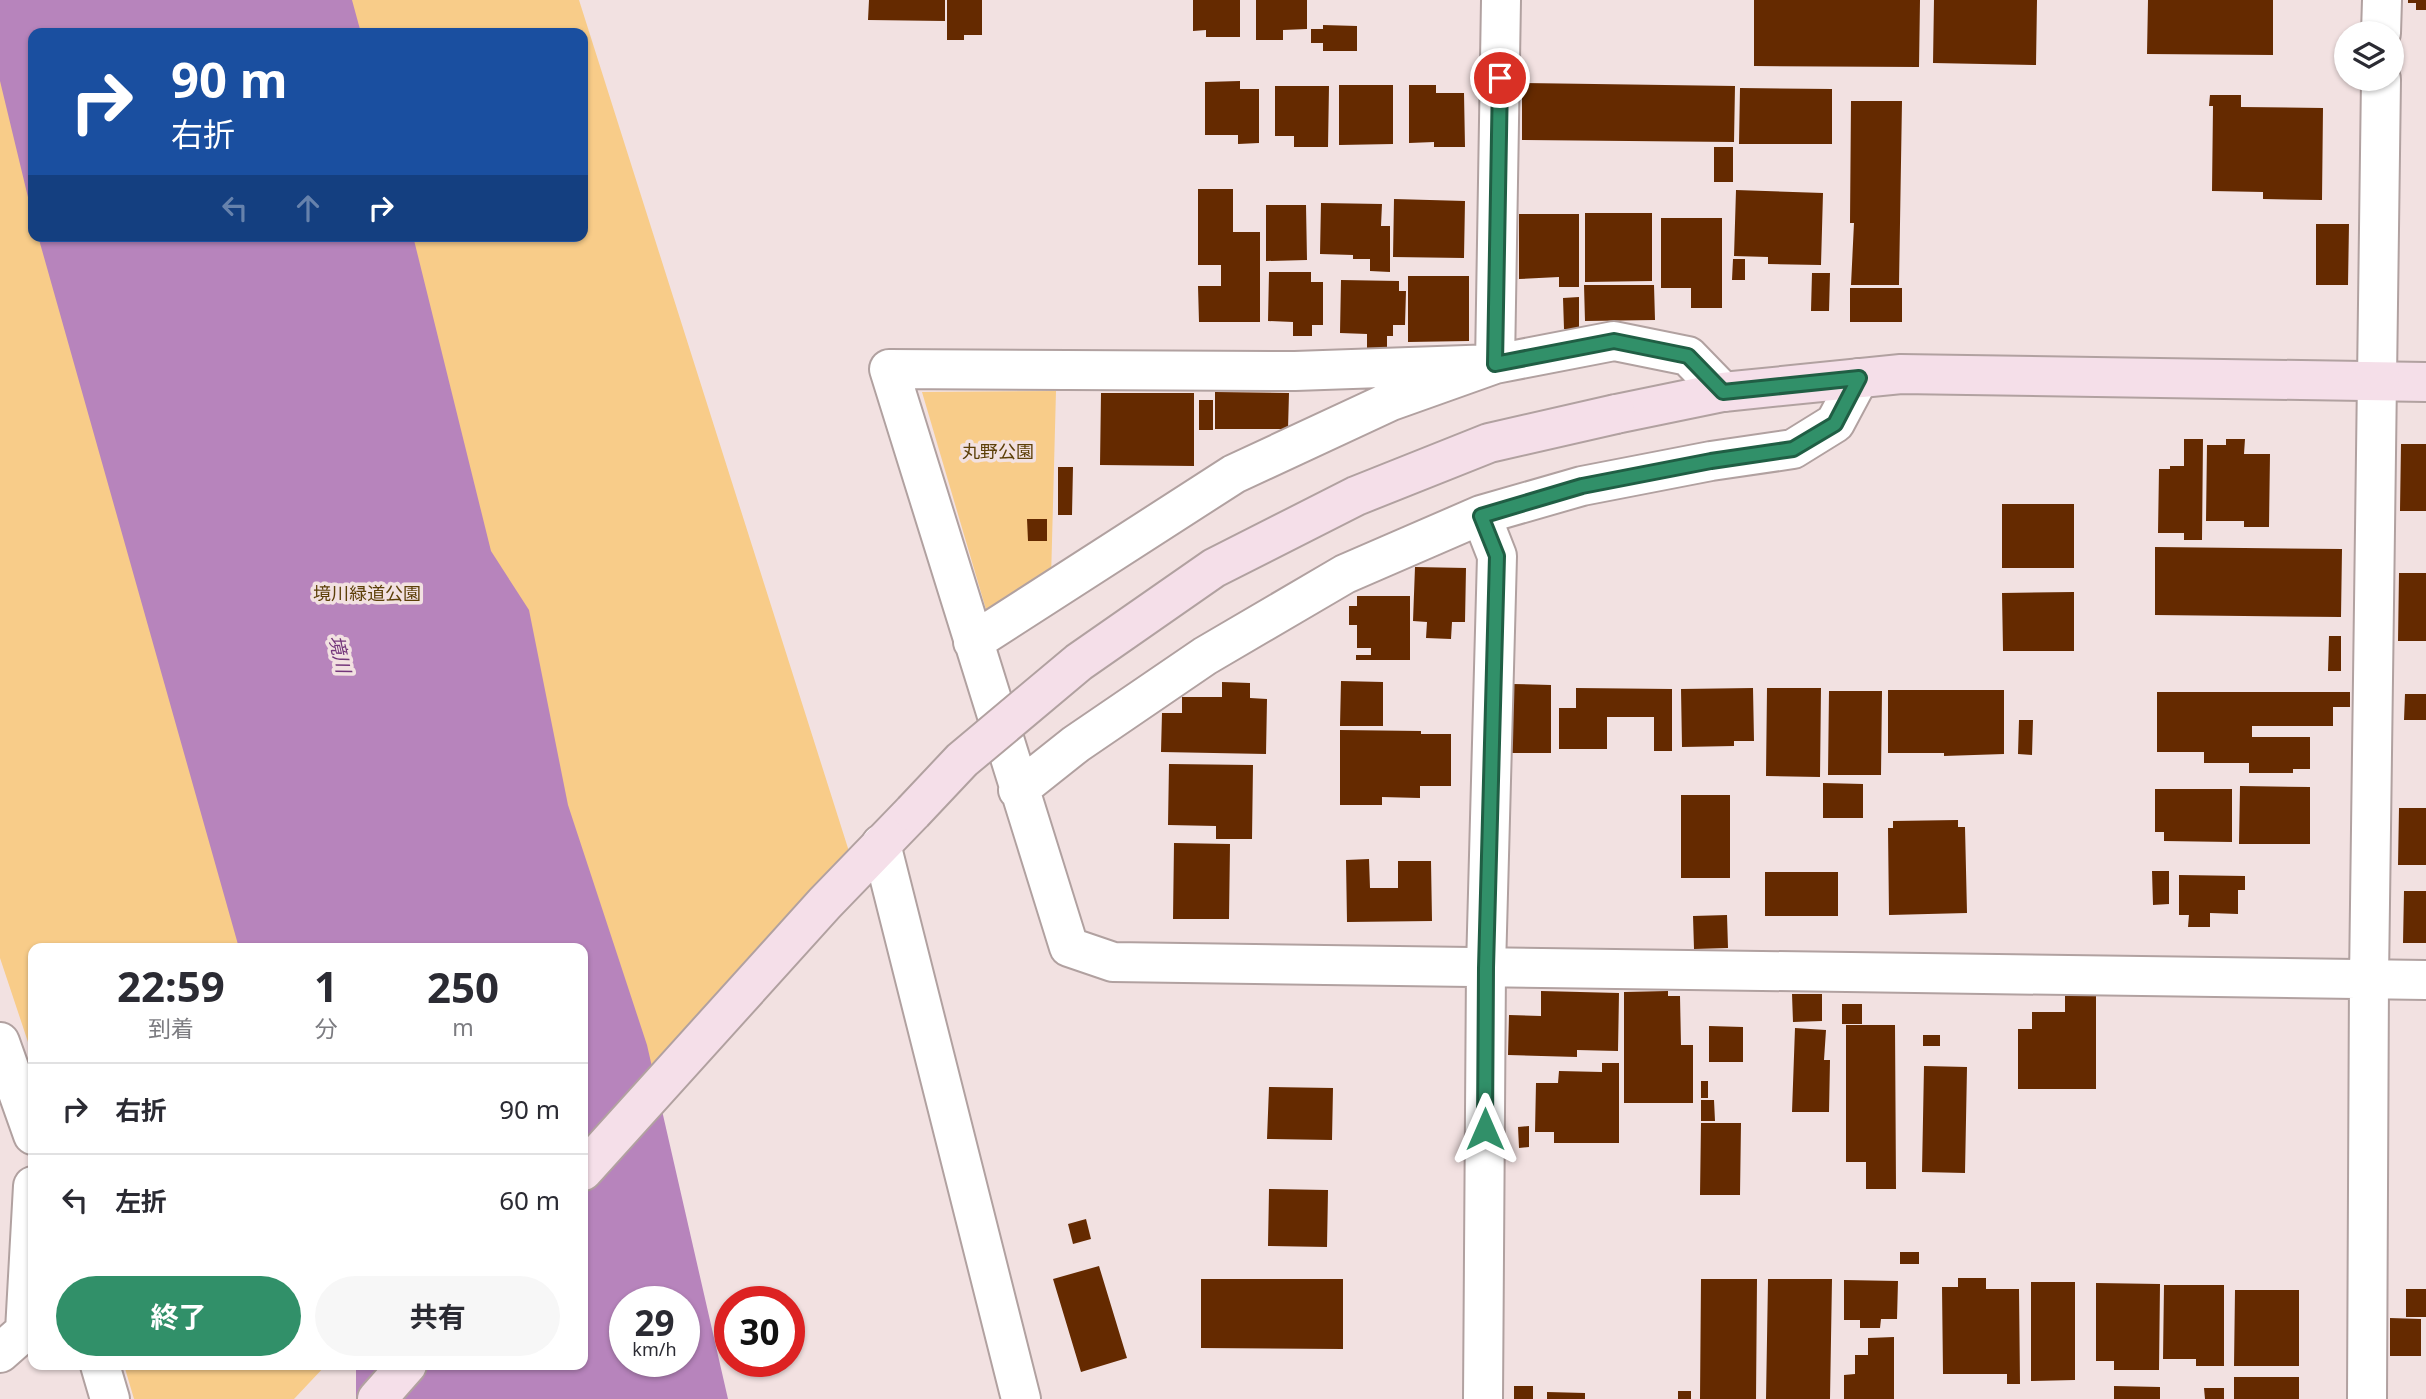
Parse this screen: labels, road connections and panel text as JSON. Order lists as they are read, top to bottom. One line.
{"water":["境川"],"parks":["丸野公園","境川緑道公園"],"page":{"turn":["90 m","右折"],"eta":["22:59","到着","1","分","250","m"],"list":[{"name":"右折","value":"90 m"},{"name":"左折","value":"60 m"}],"buttons":["終了","共有"],"speed":"29 km/h","limit":"30"}}
